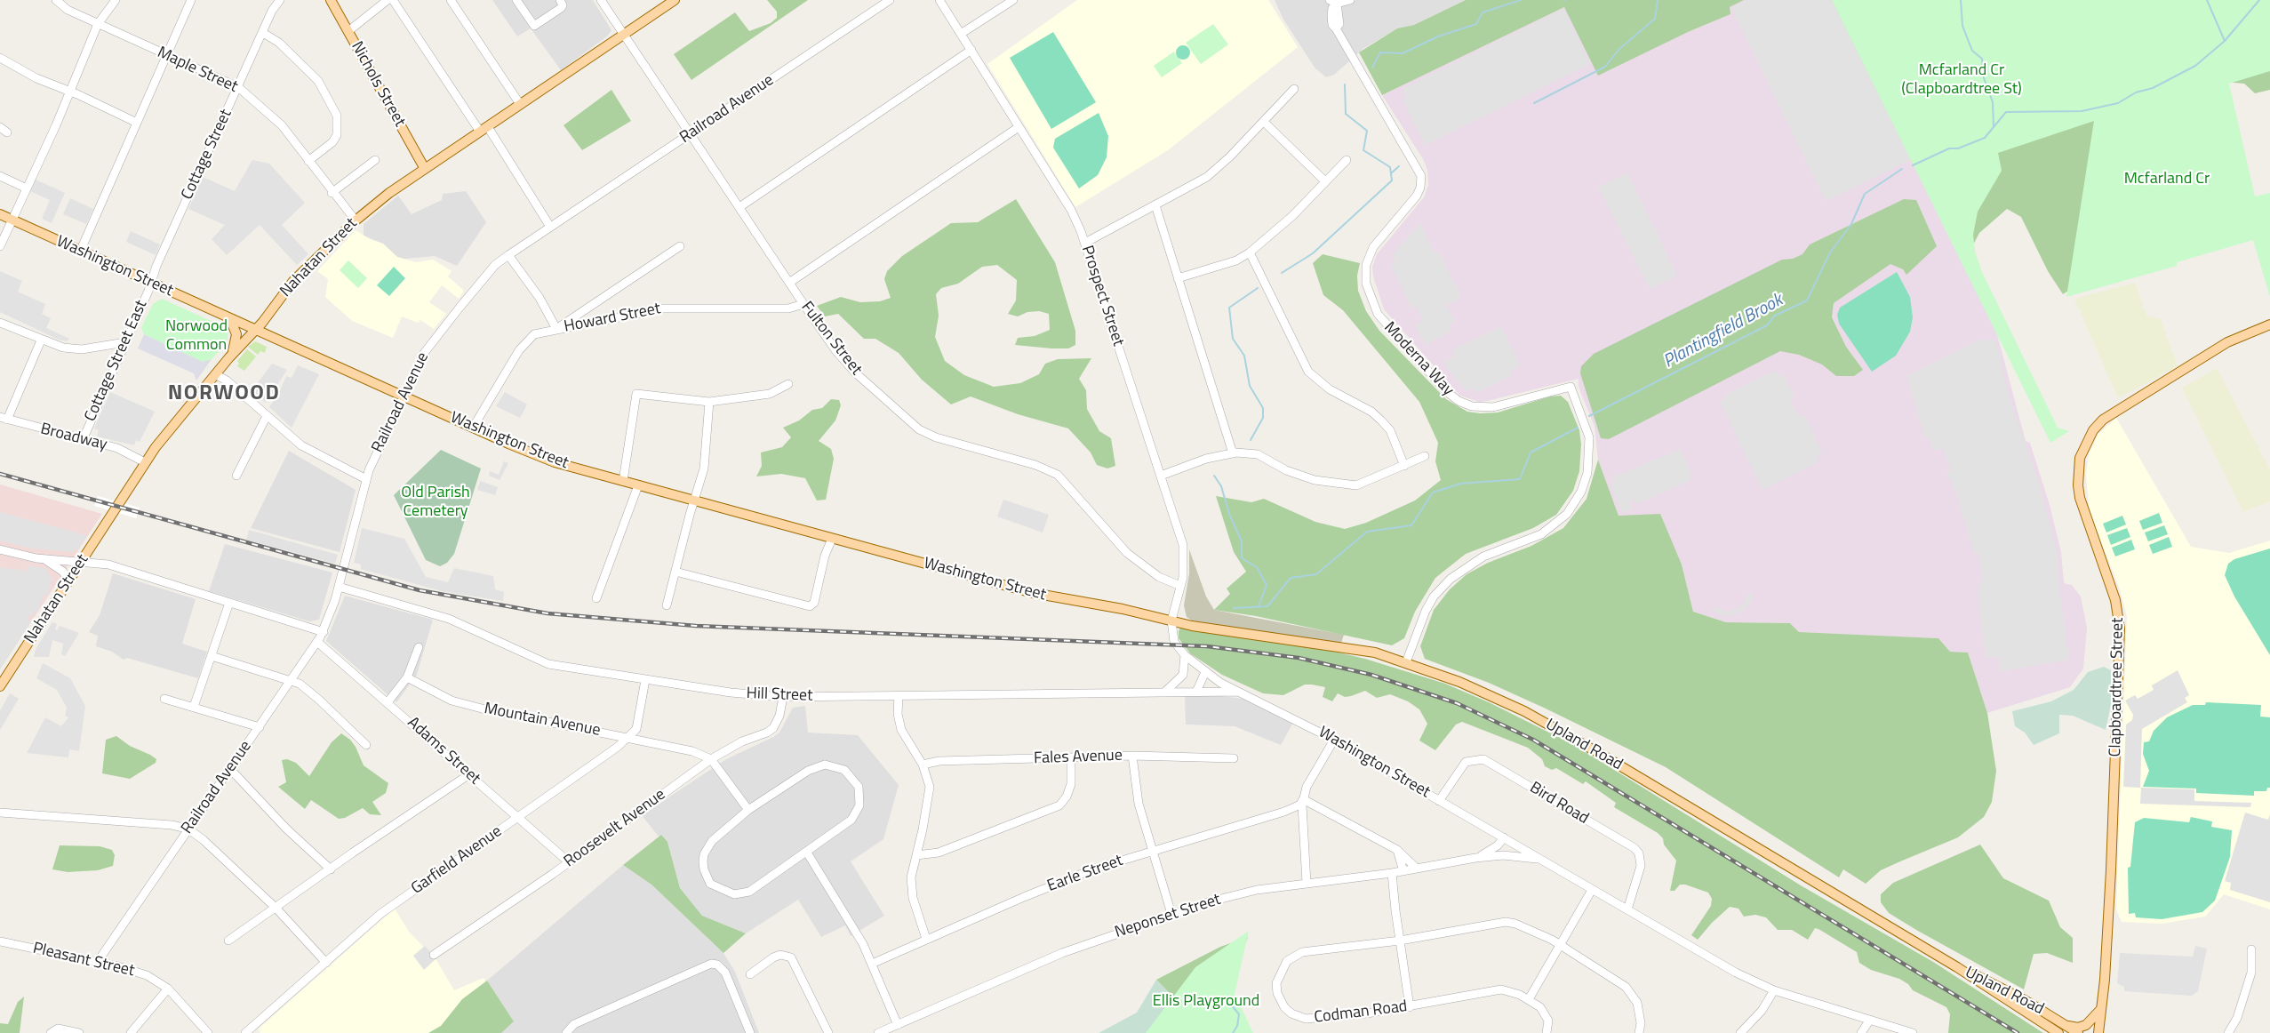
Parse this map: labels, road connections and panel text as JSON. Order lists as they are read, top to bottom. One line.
{"streets":{"main road":["Nichols Street","Nahatan Street","Washington Street","Clapboardtree Street","Upland Road"],"street":["Maple Street","Railroad Avenue","Cottage Street","Prospect Street","Howard Street","Fulton Street","Moderna Way","Cottage Street East","Broadway","Hill Street","Mountain Avenue","Adams Street","Fales Avenue","Bird Road","Roosevelt Avenue","Garfield Avenue","Earle Street","Neponset Street","Pleasant Street","Codman Road"]},"crossings":[["Maple Street","Cottage Street"],["Maple Street","Nahatan Street"],["Nichols Street","Nahatan Street"],["Railroad Avenue","Washington Street"],["Railroad Avenue","Fulton Street"],["Railroad Avenue","Hill Street"],["Railroad Avenue","Adams Street"],["Railroad Avenue","Pleasant Street"],["Cottage Street","Washington Street"],["Cottage Street","Cottage Street East"],["Nahatan Street","Washington Street"],["Nahatan Street","Fulton Street"],["Nahatan Street","Broadway"],["Washington Street","Prospect Street"],["Washington Street","Howard Street"],["Washington Street","Cottage Street East"],["Washington Street","Hill Street"],["Washington Street","Upland Road"],["Washington Street","Bird Road"],["Washington Street","Neponset Street"],["Prospect Street","Fulton Street"],["Prospect Street","Upland Road"],["Howard Street","Fulton Street"],["Moderna Way","Upland Road"],["Cottage Street East","Broadway"],["Hill Street","Roosevelt Avenue"],["Hill Street","Garfield Avenue"],["Mountain Avenue","Roosevelt Avenue"],["Mountain Avenue","Garfield Avenue"],["Adams Street","Roosevelt Avenue"],["Adams Street","Garfield Avenue"]],"districts":["NORWOOD"],"water":["Plantingfield Brook"],"parks":["Mcfarland Cr (Clapboardtree St)","Mcfarland Cr","Norwood Common","Old Parish Cemetery","Ellis Playground"]}
